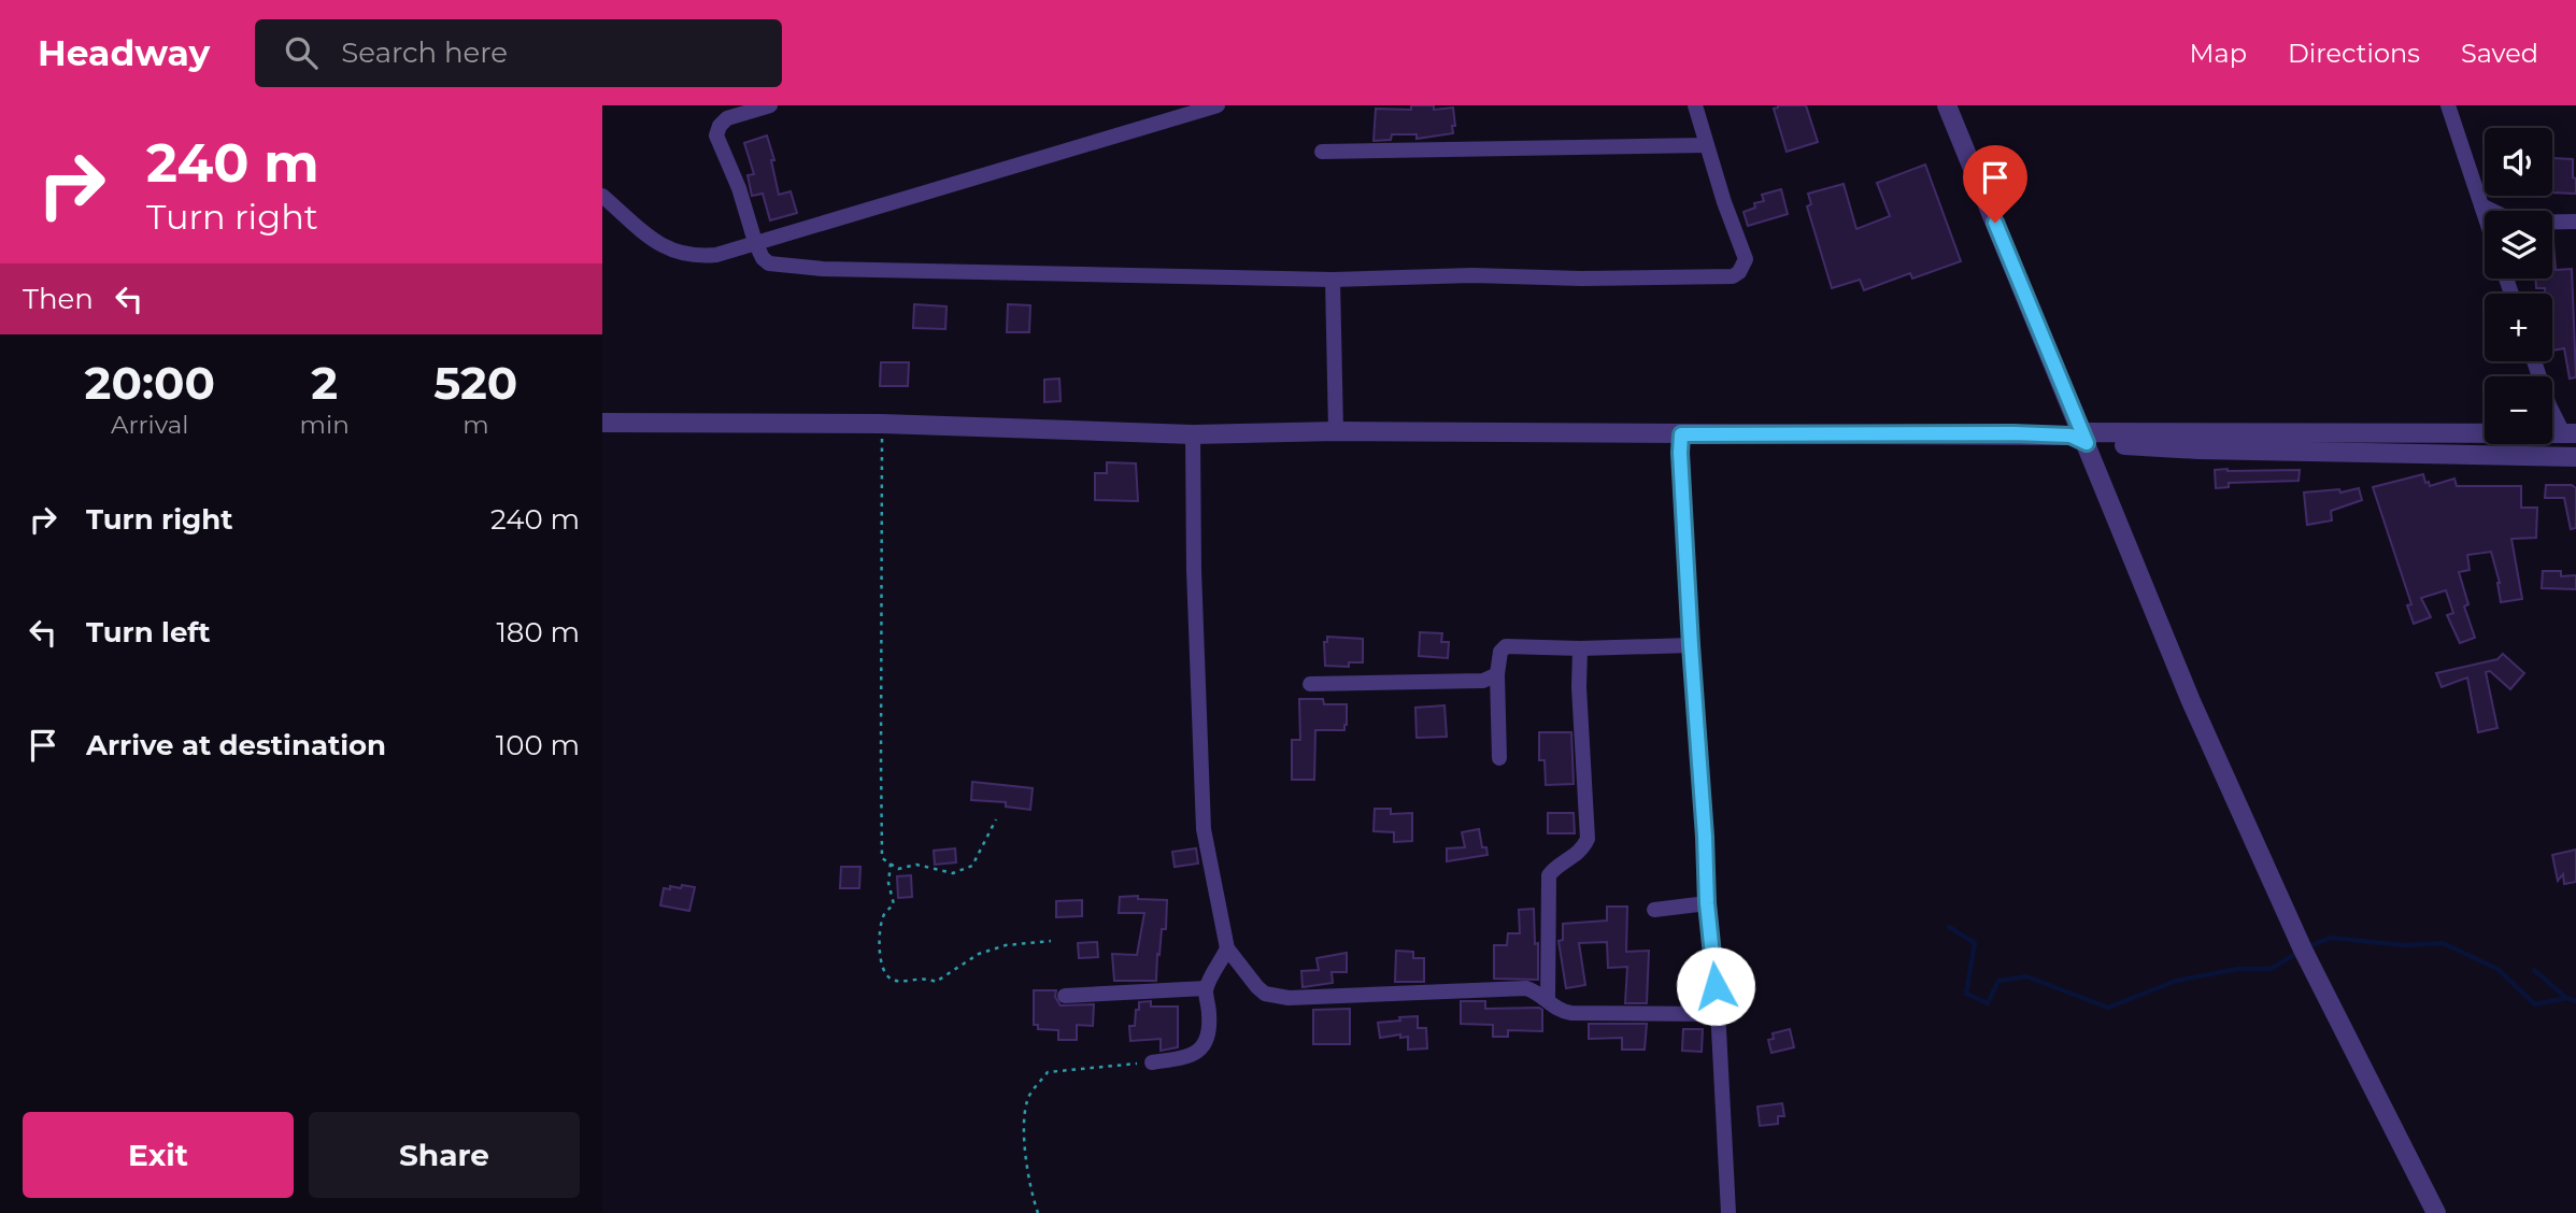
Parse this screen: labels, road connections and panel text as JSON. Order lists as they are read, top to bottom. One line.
{"page":{"header":"Headway","search":"Search here","nav":["Map","Directions","Saved"],"turn":["240 m","Turn right"],"map_buttons":["+","−"],"then":"Then","eta":["20:00","Arrival","2","min","520","m"],"list":[{"name":"Turn right","value":"240 m"},{"name":"Turn left","value":"180 m"},{"name":"Arrive at destination","value":"100 m"}],"buttons":["Exit","Share"]}}
